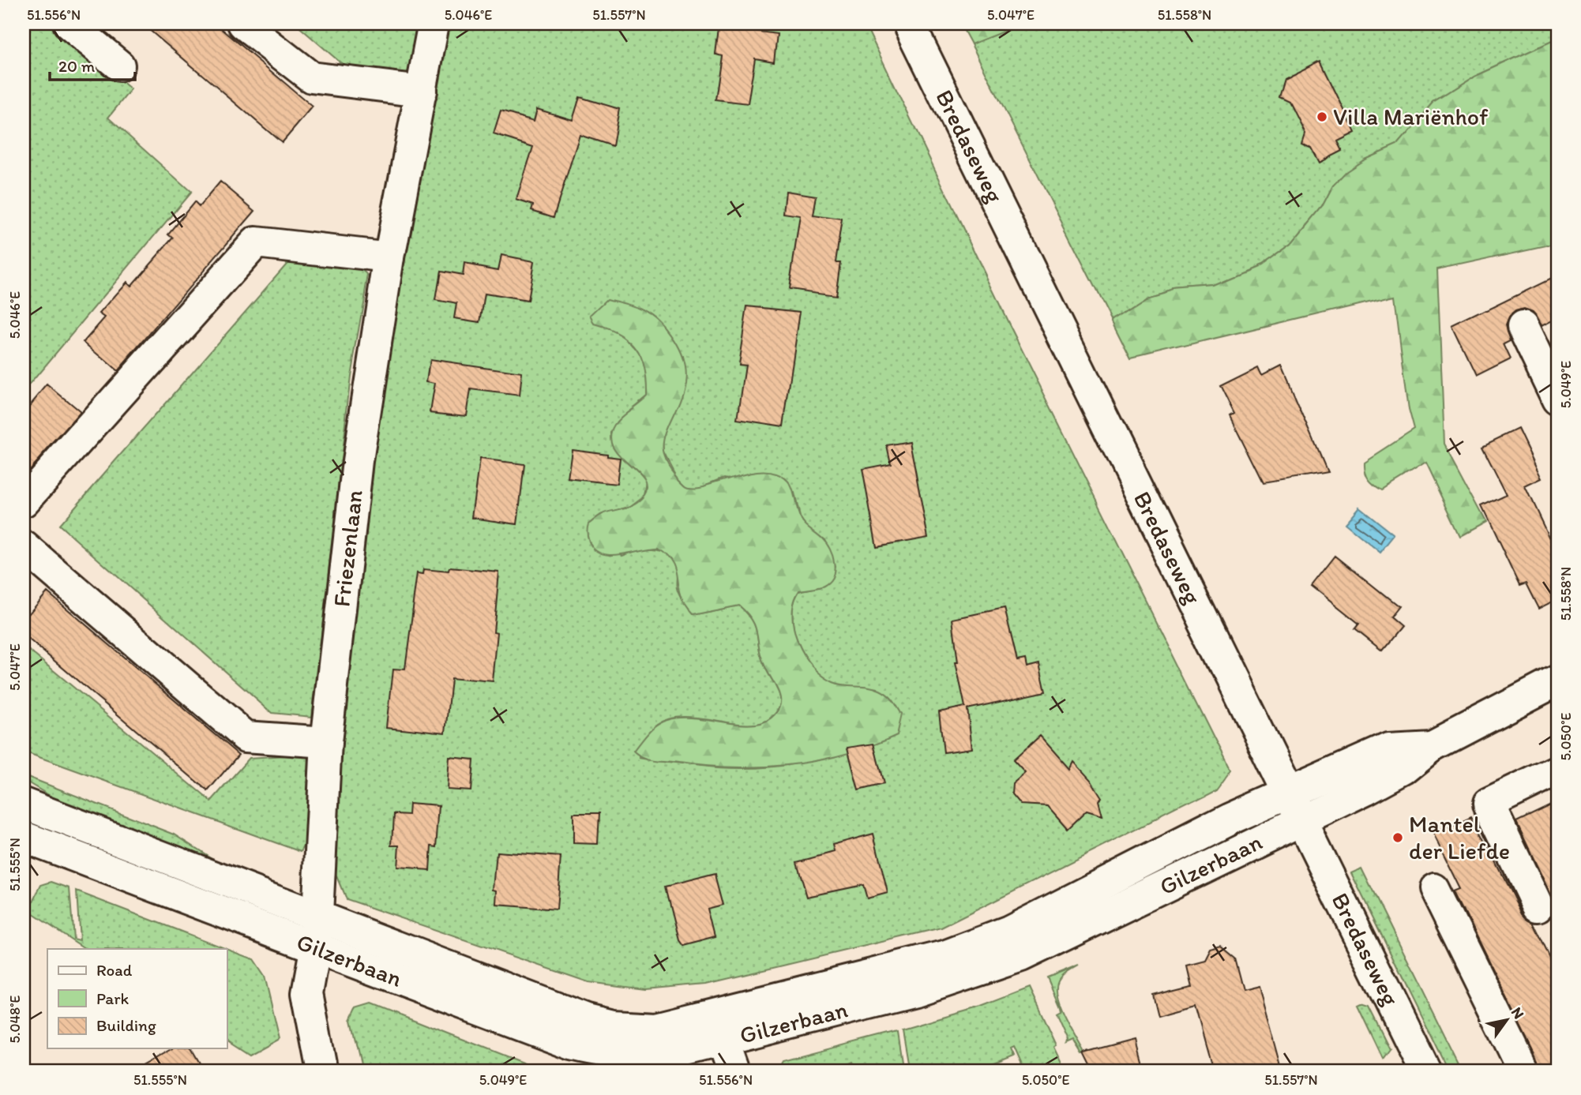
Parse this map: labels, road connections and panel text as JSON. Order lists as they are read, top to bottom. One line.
{"streets":{"street":["Bredaseweg","Friezenlaan","Gilzerbaan"]},"crossings":[["Bredaseweg","Gilzerbaan"],["Friezenlaan","Gilzerbaan"]],"places":["Villa Mariënhof","Mantel der Liefde"],"legend":["Road","Park","Building"],"scale_bar":"20 m","north":"top right","coordinates":["51.556°N","5.046°E","51.557°N","5.047°E","51.558°N","5.049°E","5.050°E","51.555°N","5.048°E"]}
